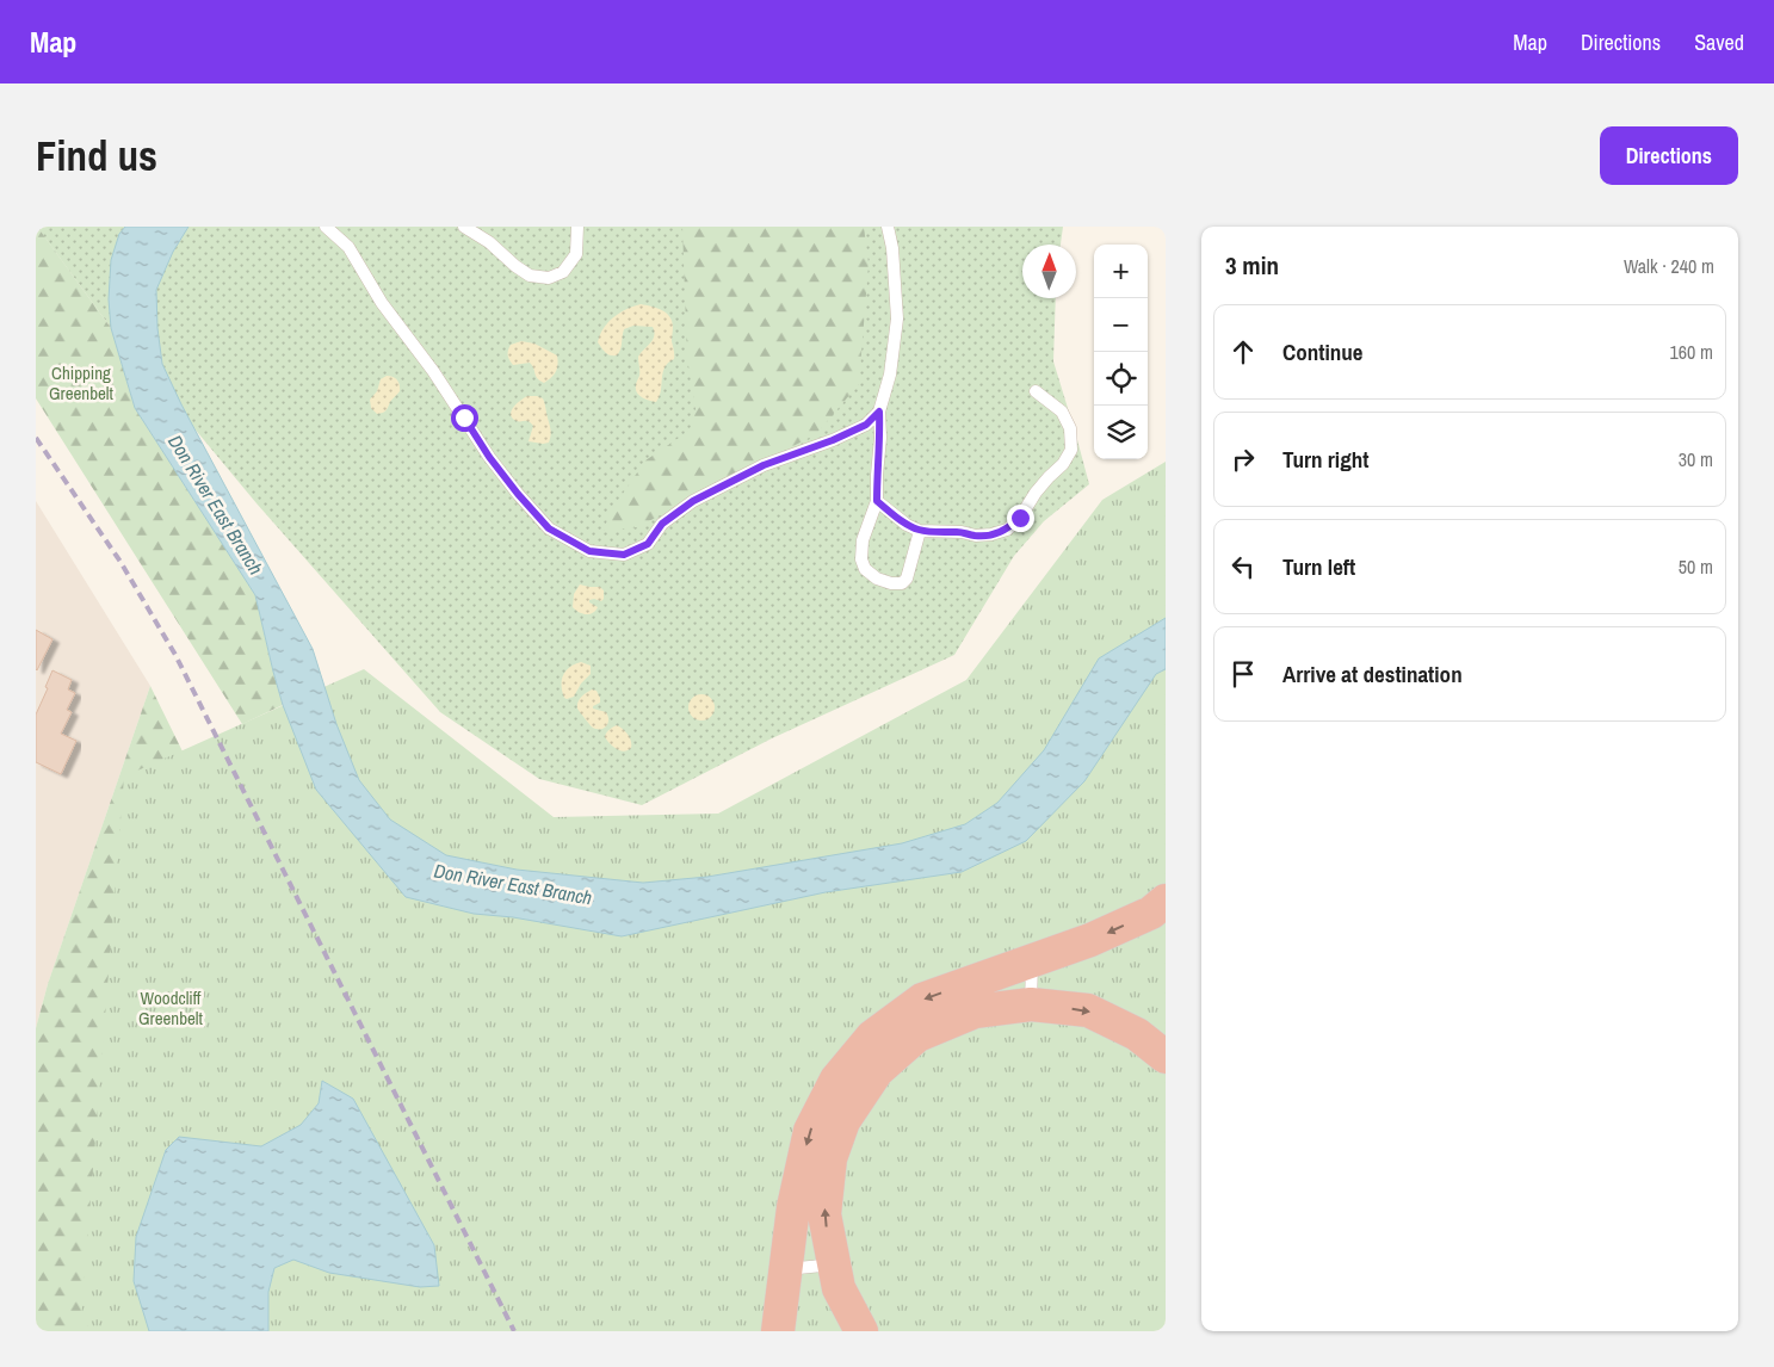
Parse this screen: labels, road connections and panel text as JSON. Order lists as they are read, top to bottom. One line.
{"water":["Don River East Branch"],"parks":["Chipping Greenbelt","Woodcliff Greenbelt"],"north":"top","page":{"header":"Map","nav":["Map","Directions","Saved"],"buttons":"Directions","title":"Find us","heading":["3 min","Walk · 240 m"],"map_buttons":["+","−"],"list":[["Continue","160 m"],["Turn right","30 m"],["Turn left","50 m"],"Arrive at destination"]}}
